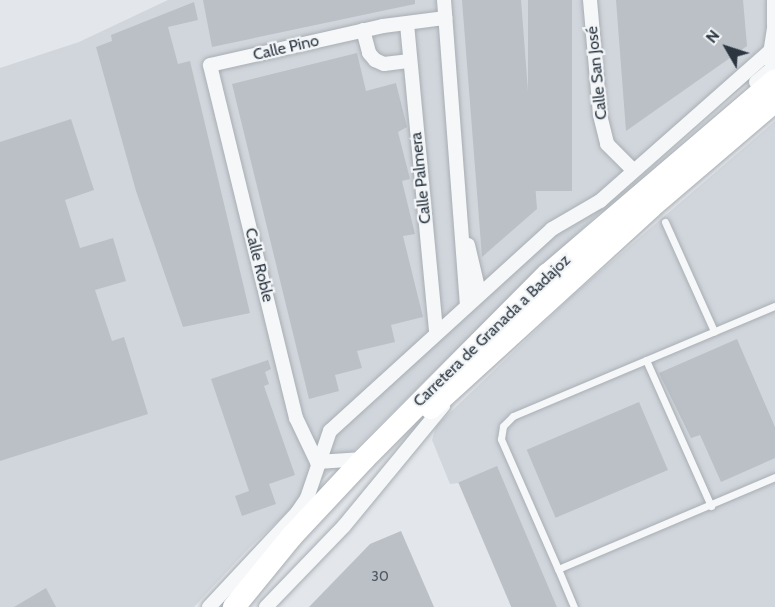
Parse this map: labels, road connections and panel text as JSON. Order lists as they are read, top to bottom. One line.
{"streets":{"highway":["Carretera de Granada a Badajoz"],"street":["Calle Pino","Calle San José","Calle Palmera","Calle Roble"]},"crossings":[["Calle Pino","Calle Palmera"],["Calle Pino","Calle Roble"]],"house_numbers":["30"],"north":"top left"}
